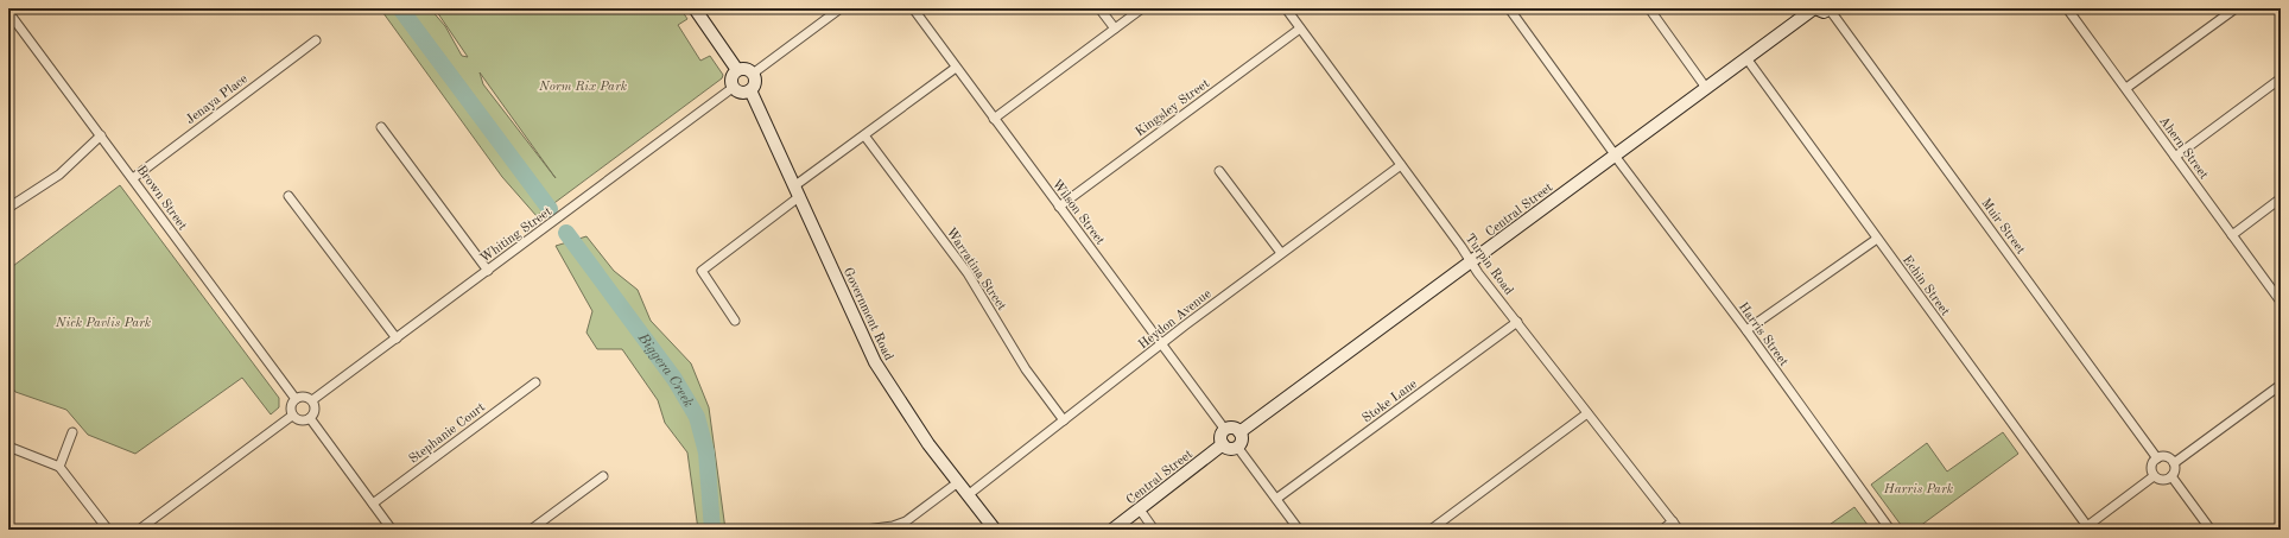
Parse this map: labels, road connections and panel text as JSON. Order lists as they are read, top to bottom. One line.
{"streets":{"main road":["Central Street","Government Road"],"street":["Jenaya Place","Kingsley Street","Ahern Street","Brown Street","Wilson Street","Muir Street","Whiting Street","Turpin Road","Warratina Street","Echin Street","Heydon Avenue","Harris Street","Stoke Lane","Stephanie Court"]},"crossings":[["Jenaya Place","Brown Street"],["Kingsley Street","Wilson Street"],["Kingsley Street","Turpin Road"],["Brown Street","Whiting Street"],["Central Street","Wilson Street"],["Central Street","Turpin Road"],["Central Street","Echin Street"],["Central Street","Harris Street"],["Wilson Street","Heydon Avenue"],["Whiting Street","Government Road"],["Turpin Road","Heydon Avenue"],["Turpin Road","Stoke Lane"],["Warratina Street","Heydon Avenue"],["Government Road","Heydon Avenue"]],"water":["Biggera Creek"],"parks":["Norm Rix Park","Nick Pavlis Park","Harris Park"]}
